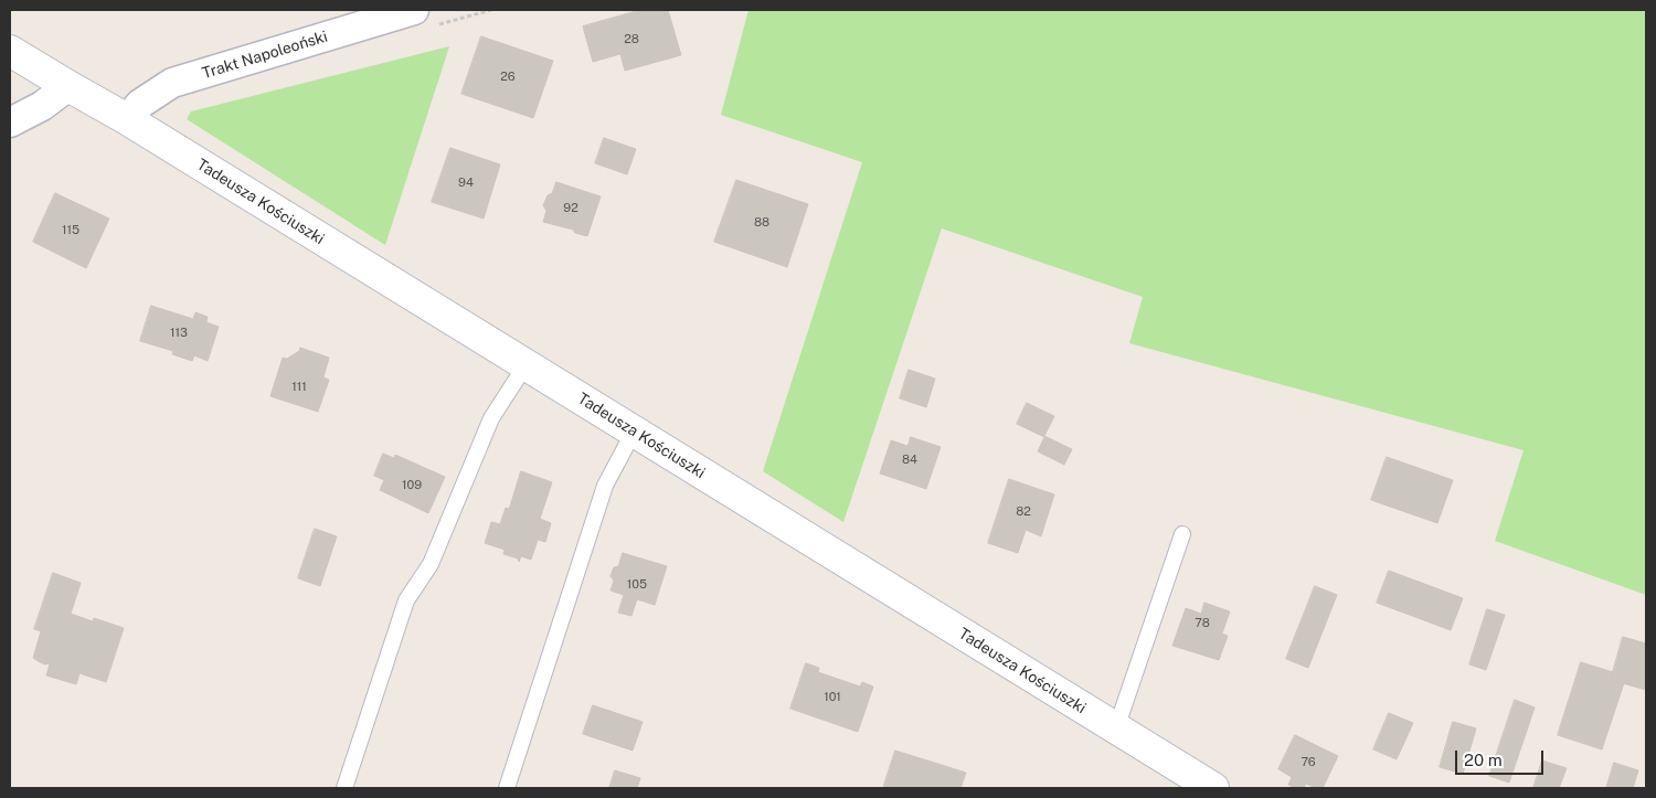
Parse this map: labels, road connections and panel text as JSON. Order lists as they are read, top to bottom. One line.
{"streets":{"street":["Trakt Napoleoński","Tadeusza Kościuszki"]},"crossings":[["Trakt Napoleoński","Tadeusza Kościuszki"]],"house_numbers":["28","26","94","92","88","115","113","111","84","109","82","105","78","101","76"],"scale_bar":"20 m"}
